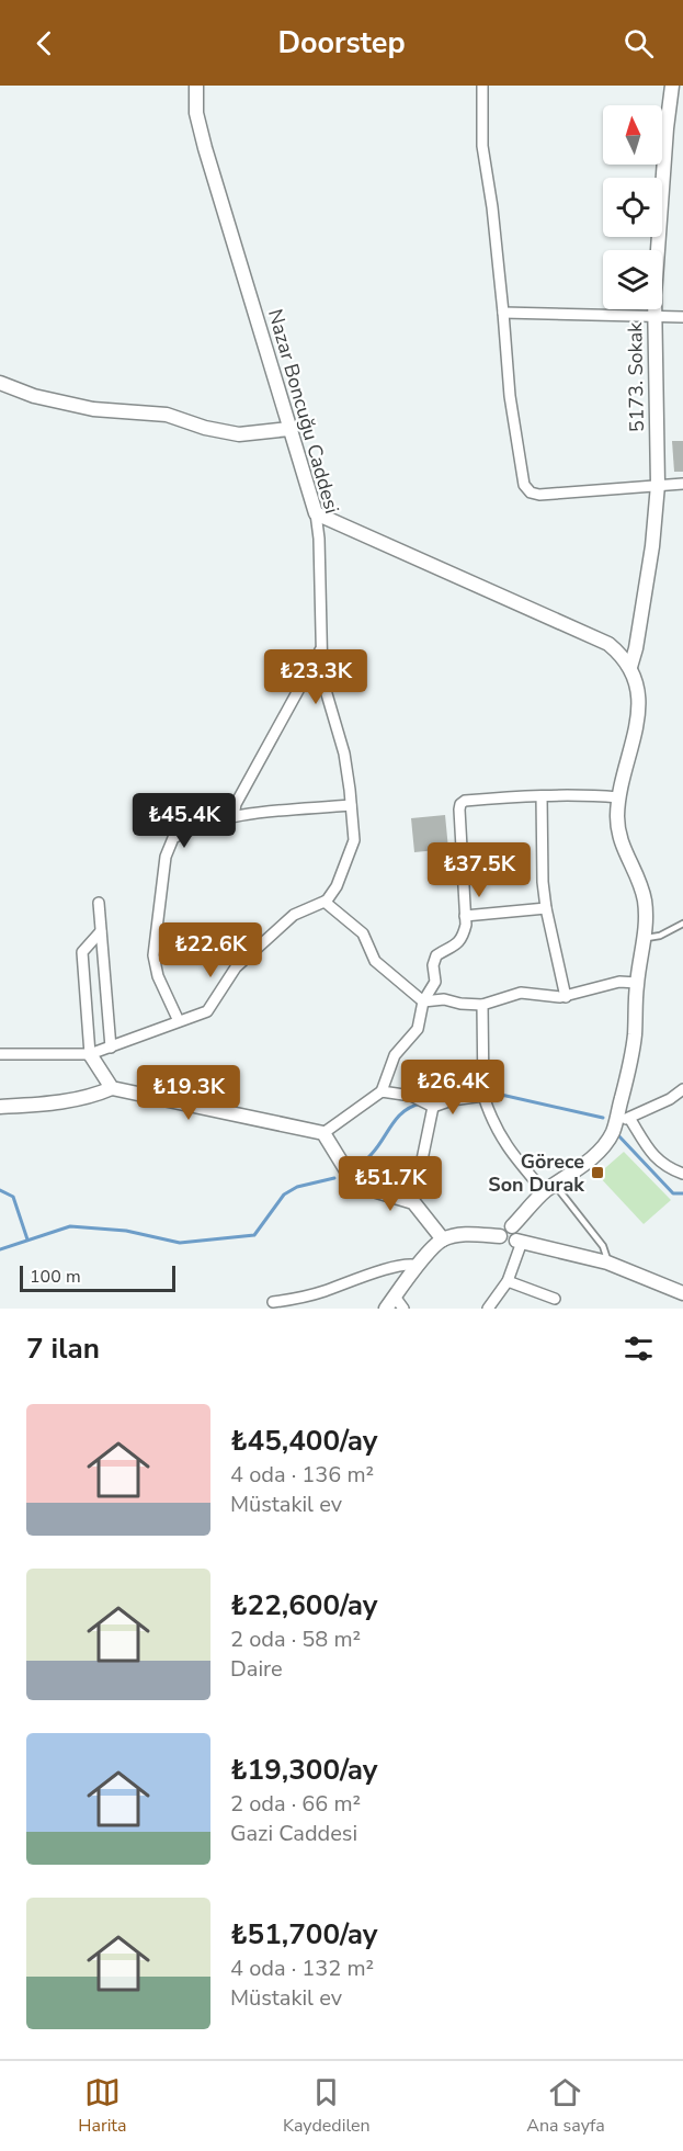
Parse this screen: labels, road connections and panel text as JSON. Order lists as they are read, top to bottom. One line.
{"streets":{"street":["5173. Sokak","Nazar Boncuğu Caddesi"]},"places":{"transit":["Görece Son Durak"]},"scale_bar":"100 m","north":"top","page":{"header":"Doorstep","price":["₺23.3K","₺45.4K","₺37.5K","₺22.6K","₺26.4K","₺19.3K","₺51.7K"],"scale":"100 m","heading":"7 ilan","list":[{"name":"₺45,400/ay","note":"4 oda · 136 m² · Müstakil ev"},{"name":"₺22,600/ay","note":"2 oda · 58 m² · Daire"},{"name":"₺19,300/ay","note":"2 oda · 66 m² · Gazi Caddesi"},{"name":"₺51,700/ay","note":"4 oda · 132 m² · Müstakil ev"}],"tabs":["Harita","Kaydedilen","Ana sayfa"]}}
